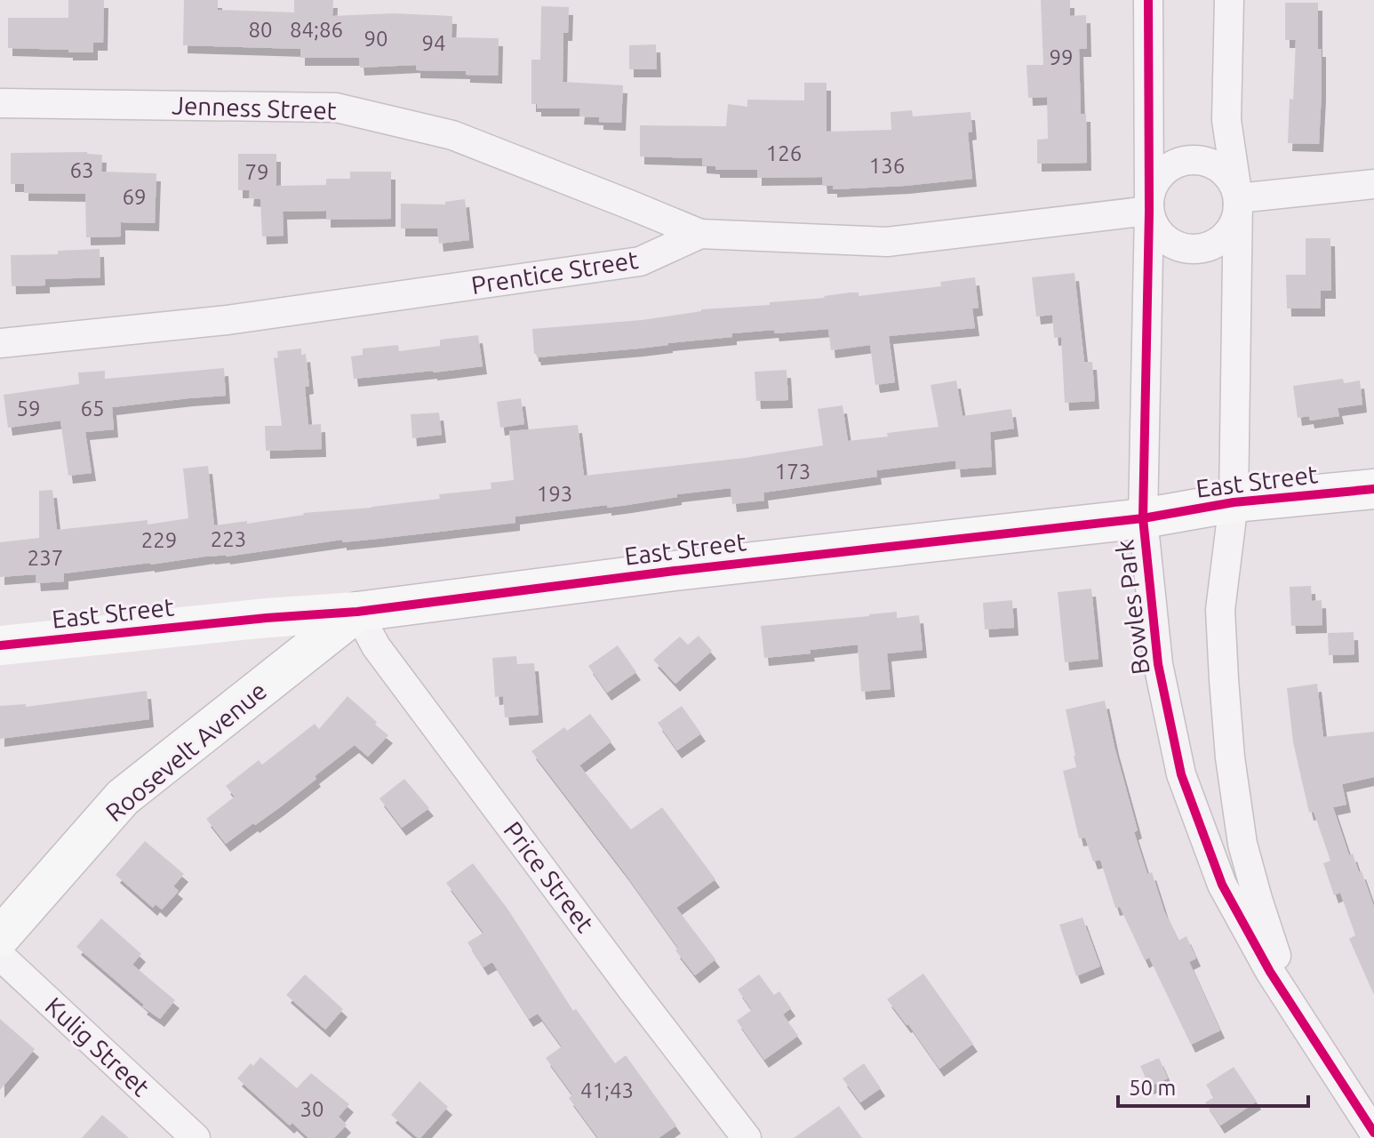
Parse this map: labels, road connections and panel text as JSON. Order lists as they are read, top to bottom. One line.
{"streets":{"main road":["East Street","Roosevelt Avenue"],"street":["Jenness Street","Prentice Street","Bowles Park","Price Street","Kulig Street"]},"crossings":[["Jenness Street","Prentice Street"],["Prentice Street","Bowles Park"],["East Street","Bowles Park"],["East Street","Roosevelt Avenue"],["East Street","Price Street"],["Roosevelt Avenue","Price Street"]],"house_numbers":["80","84;86","90","94","99","126","136","63","79","69","59","65","173","193","223","229","237","41;43","30"],"scale_bar":"50 m"}
